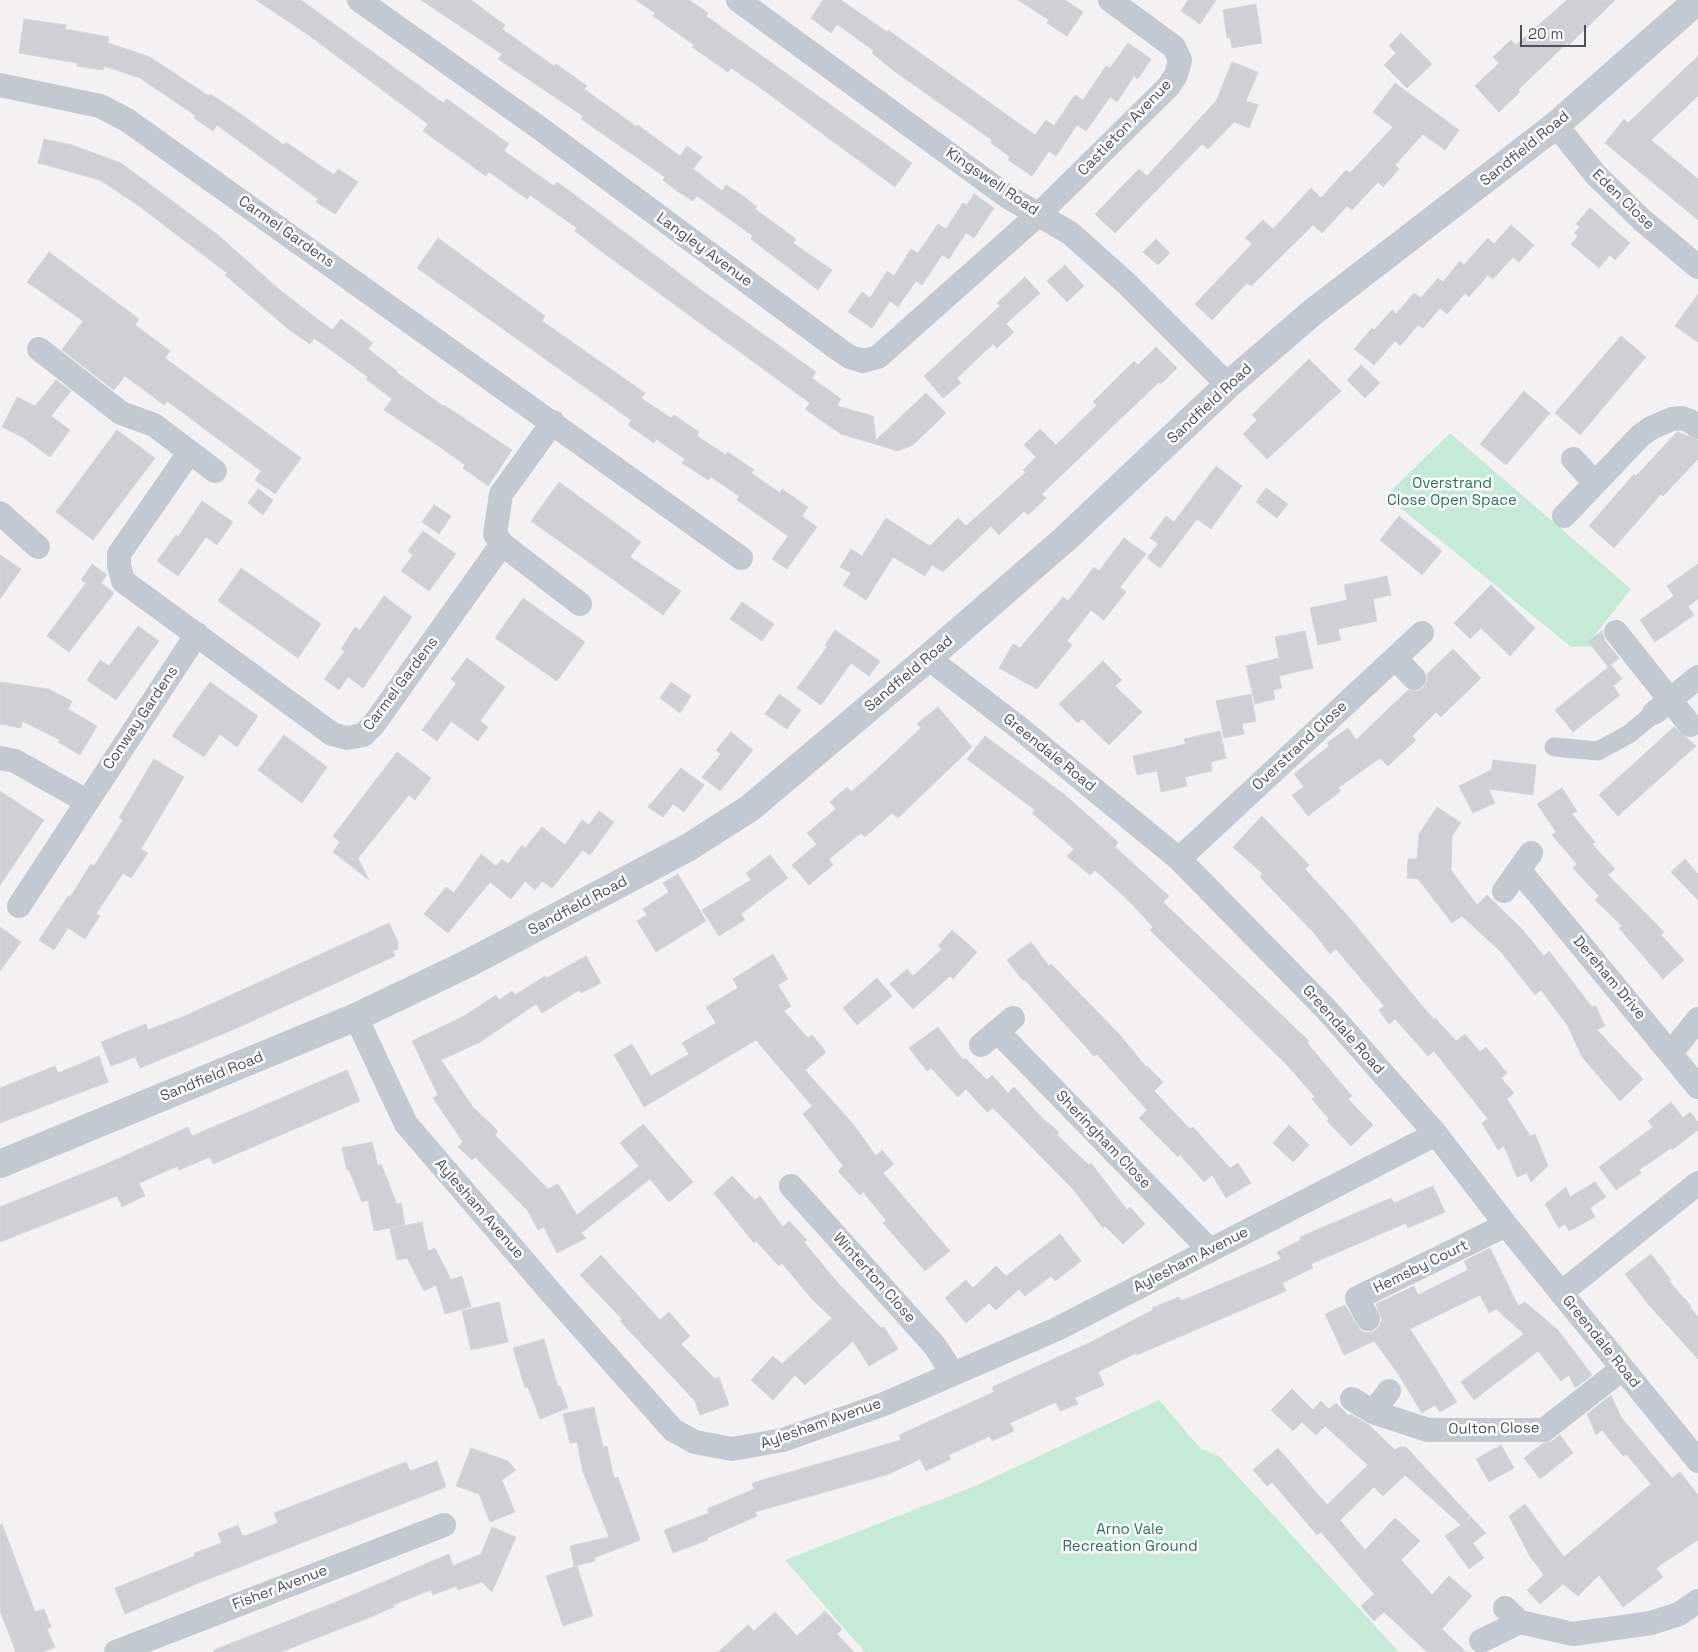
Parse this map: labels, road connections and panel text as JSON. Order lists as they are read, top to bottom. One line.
{"streets":{"street":["Castleton Avenue","Sandfield Road","Kingswell Road","Eden Close","Carmel Gardens","Langley Avenue","Conway Gardens","Overstrand Close","Greendale Road","Dereham Drive","Sheringham Close","Aylesham Avenue","Hemsby Court","Winterton Close","Oulton Close","Fisher Avenue"]},"crossings":[["Castleton Avenue","Kingswell Road"],["Castleton Avenue","Langley Avenue"],["Sandfield Road","Kingswell Road"],["Sandfield Road","Eden Close"],["Sandfield Road","Greendale Road"],["Sandfield Road","Aylesham Avenue"],["Kingswell Road","Langley Avenue"],["Carmel Gardens","Conway Gardens"],["Overstrand Close","Greendale Road"],["Greendale Road","Aylesham Avenue"],["Greendale Road","Hemsby Court"],["Greendale Road","Oulton Close"],["Sheringham Close","Aylesham Avenue"],["Aylesham Avenue","Winterton Close"]],"parks":["Overstrand Close Open Space","Arno Vale Recreation Ground"],"scale_bar":"20 m"}
